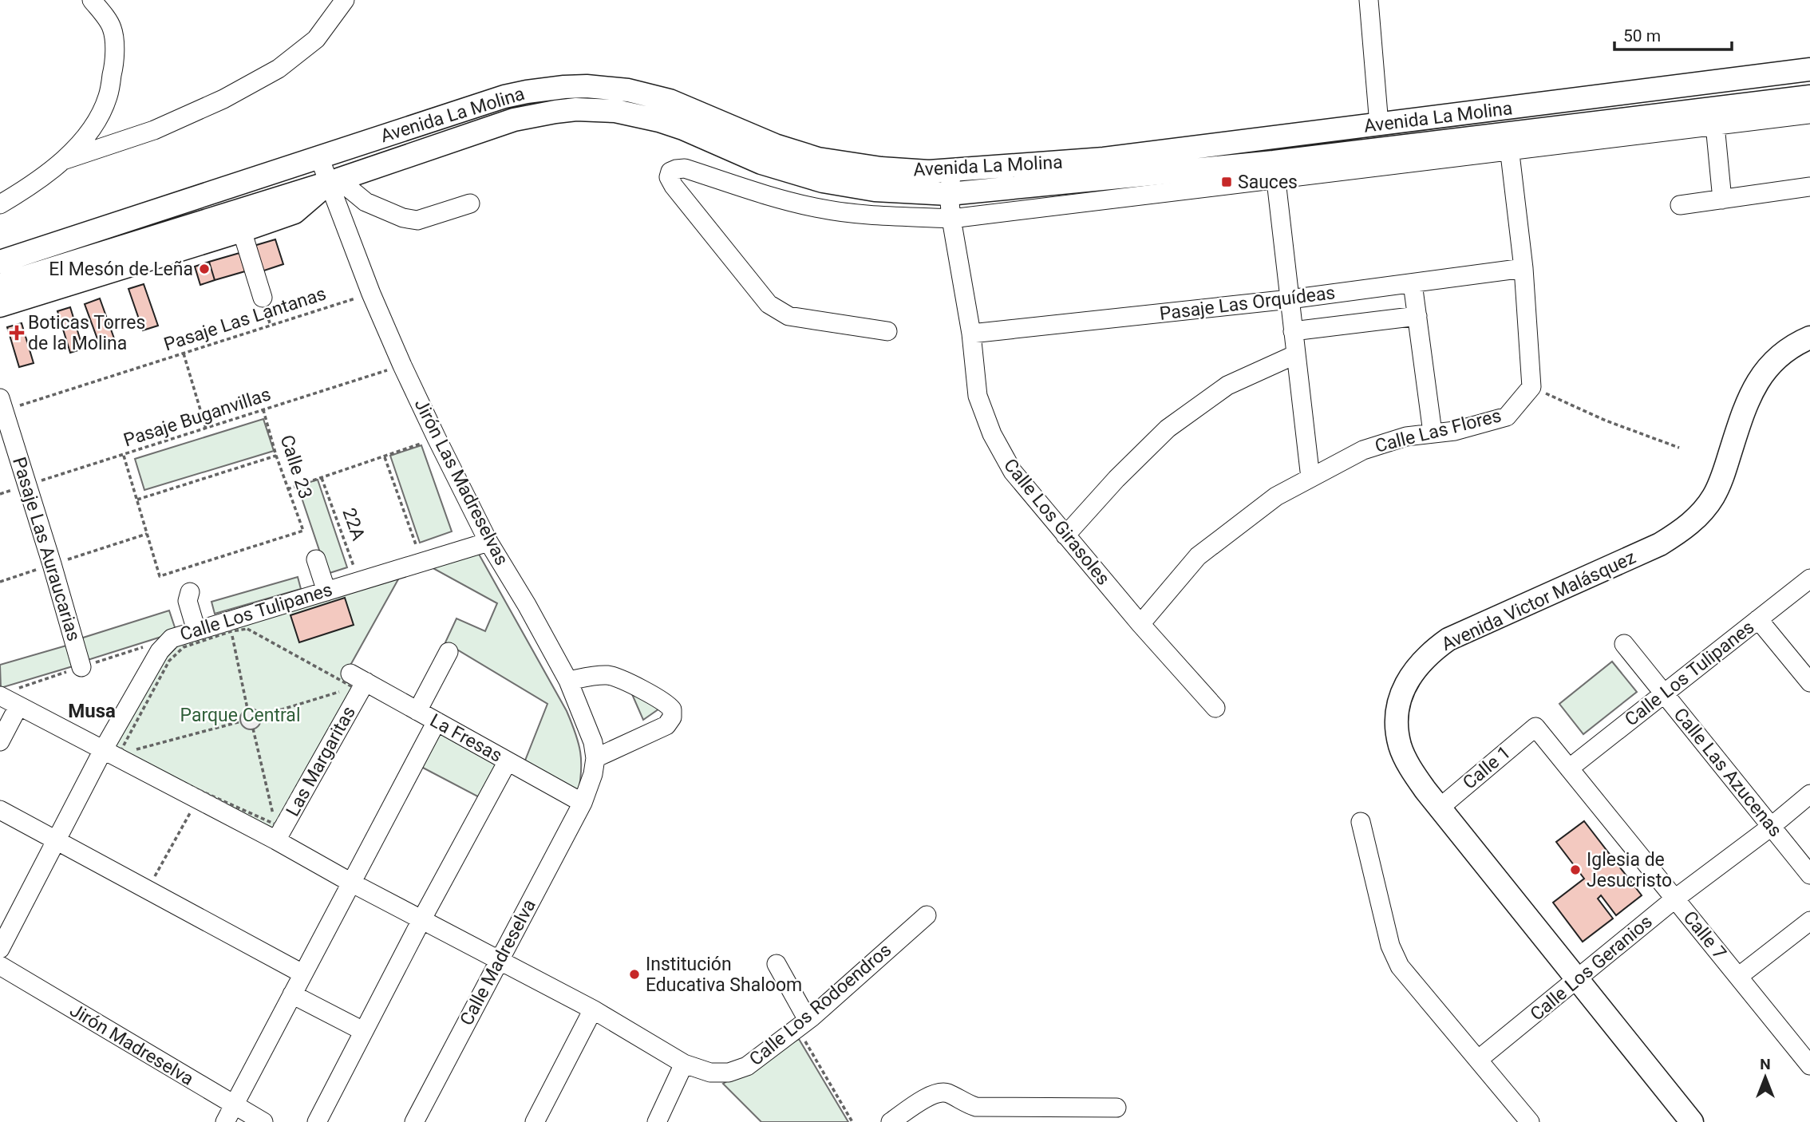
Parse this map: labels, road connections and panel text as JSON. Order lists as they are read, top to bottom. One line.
{"streets":{"main road":["Avenida La Molina","Avenida Victor Malásquez"],"street":["Pasaje Las Orquídeas","Calle Las Flores","Jirón Las Madreselvas","Calle Los Girasoles","Pasaje Las Auraucarias","Calle Los Tulipanes","La Fresas","Las Margaritas","Calle 1","Calle Las Azucenas","Calle 7","Calle Madreselva","Calle Los Geranios","Calle Los Rodoendros","Jirón Madreselva"],"path":["Pasaje Las Lantanas","Pasaje Buganvillas","Calle 23","22A"]},"crossings":[["Avenida La Molina","Jirón Las Madreselvas"],["Avenida La Molina","Calle Los Girasoles"],["Pasaje Las Orquídeas","Calle Los Girasoles"],["Pasaje Las Lantanas","Jirón Las Madreselvas"],["Pasaje Las Lantanas","Pasaje Las Auraucarias"],["Pasaje Buganvillas","Calle 23"],["Pasaje Buganvillas","Jirón Las Madreselvas"],["Pasaje Buganvillas","Pasaje Las Auraucarias"],["Calle Las Flores","Calle Los Girasoles"],["Jirón Las Madreselvas","Calle Los Tulipanes"],["Jirón Las Madreselvas","La Fresas"],["Jirón Las Madreselvas","Calle Madreselva"],["22A","Calle Los Tulipanes"],["Avenida Victor Malásquez","Calle 1"],["Avenida Victor Malásquez","Calle Los Geranios"],["Calle Los Tulipanes","Calle Las Azucenas"],["Calle Los Tulipanes","Calle 7"],["Calle Los Tulipanes","Calle Los Rodoendros"],["La Fresas","Las Margaritas"],["La Fresas","Calle Madreselva"],["Las Margaritas","Calle Los Rodoendros"],["Calle 1","Calle 7"],["Calle Las Azucenas","Calle Los Geranios"],["Calle 7","Calle Los Geranios"],["Calle Madreselva","Calle Los Rodoendros"]],"districts":["Musa"],"parks":["Parque Central"],"places":{"transit":["Sauces"],"other":["El Mesón de Leña","Iglesia de Jesucristo","Institución Educativa Shaloom"],"health":["Boticas Torres de la Molina"]},"scale_bar":"50 m","north":"top"}
